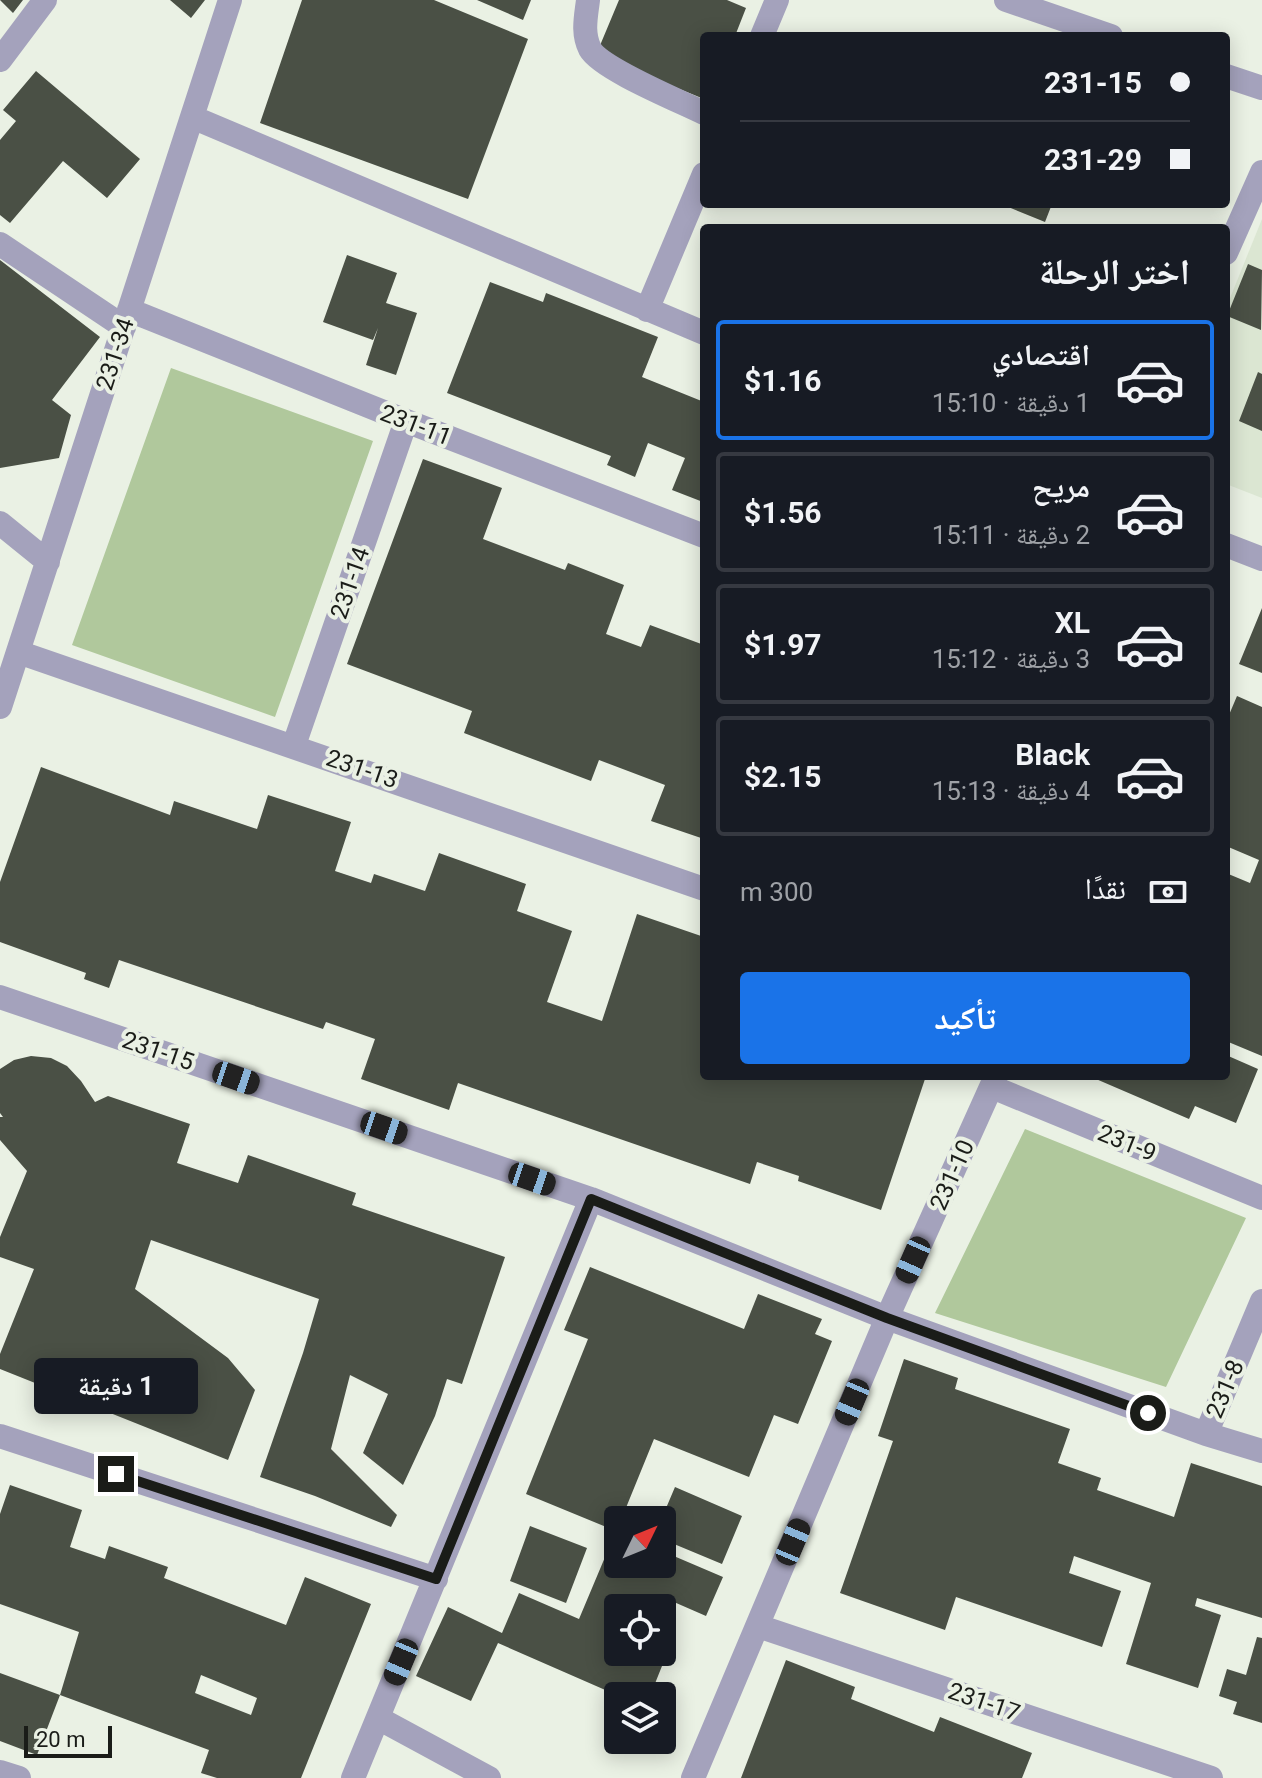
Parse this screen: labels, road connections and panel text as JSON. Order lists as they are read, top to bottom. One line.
{"streets":{"street":["231-34","231-11","231-14","231-13","231-15","231-9","231-10","231-8","231-17"]},"crossings":[["231-34","231-11"],["231-34","231-13"],["231-11","231-14"],["231-14","231-13"],["231-15","231-10"],["231-15","231-8"],["231-9","231-10"],["231-10","231-17"]],"scale_bar":"20 m","north":"top right","page":{"banner":["231-15","231-29"],"heading":"اختر الرحلة","list":[{"name":"اقتصادي","note":"1 دقيقة · 15:10","value":"$1.16"},{"name":"مريح","note":"2 دقيقة · 15:11","value":"$1.56"},{"name":"XL","note":"3 دقيقة · 15:12","value":"$1.97"},{"name":"Black","note":"4 دقيقة · 15:13","value":"$2.15"}],"pay":["نقدًا","300 m"],"buttons":"تأكيد","bubble":"1 دقيقة","scale":"20 m"}}
